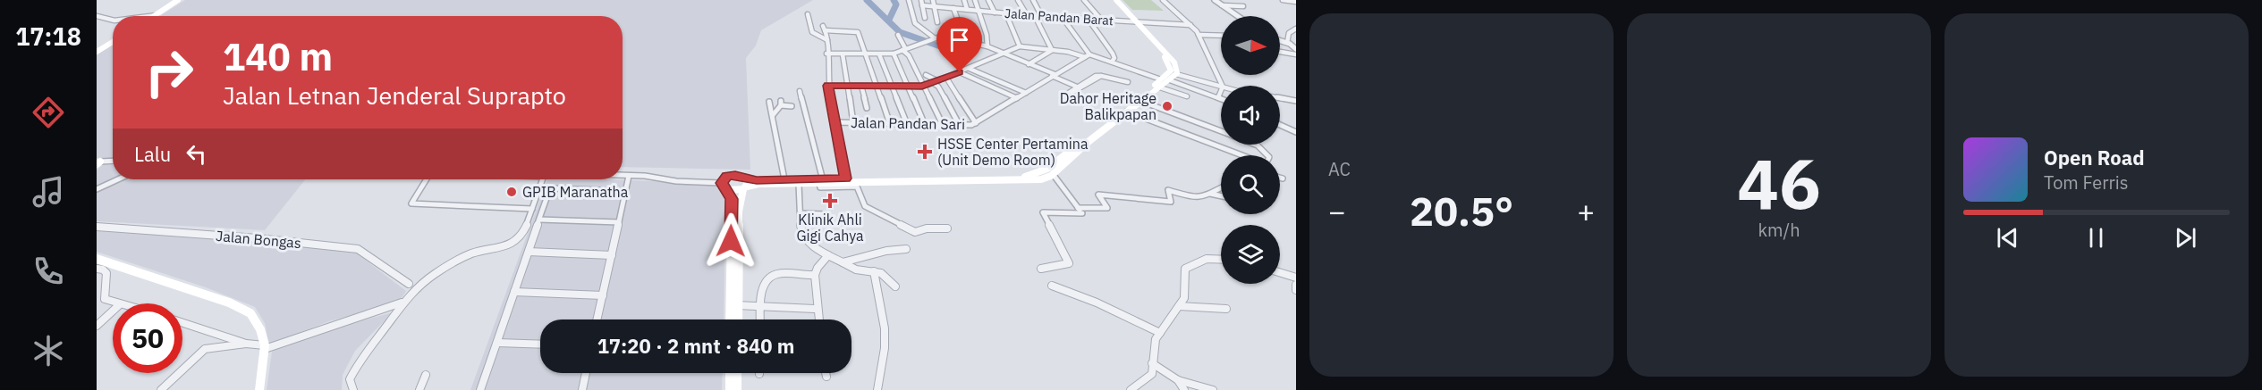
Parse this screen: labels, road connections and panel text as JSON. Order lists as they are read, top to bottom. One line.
{"streets":{"street":["Jalan Pandan Barat","Jalan Pandan Sari","Jalan Bongas"]},"places":{"other":["Dahor Heritage Balikpapan","GPIB Maranatha"],"health":["HSSE Center Pertamina (Unit Demo Room)","Klinik Ahli Gigi Cahya"]},"north":"right","page":{"tabs":"17:18","tile":["AC",["46","km/h"]],"turn":["140 m","Jalan Letnan Jenderal Suprapto"],"then":"Lalu","song":["Open Road","Tom Ferris"],"heat":["−","20.5°","+"],"limit":"50","trip":"17:20 · 2 mnt · 840 m"}}
